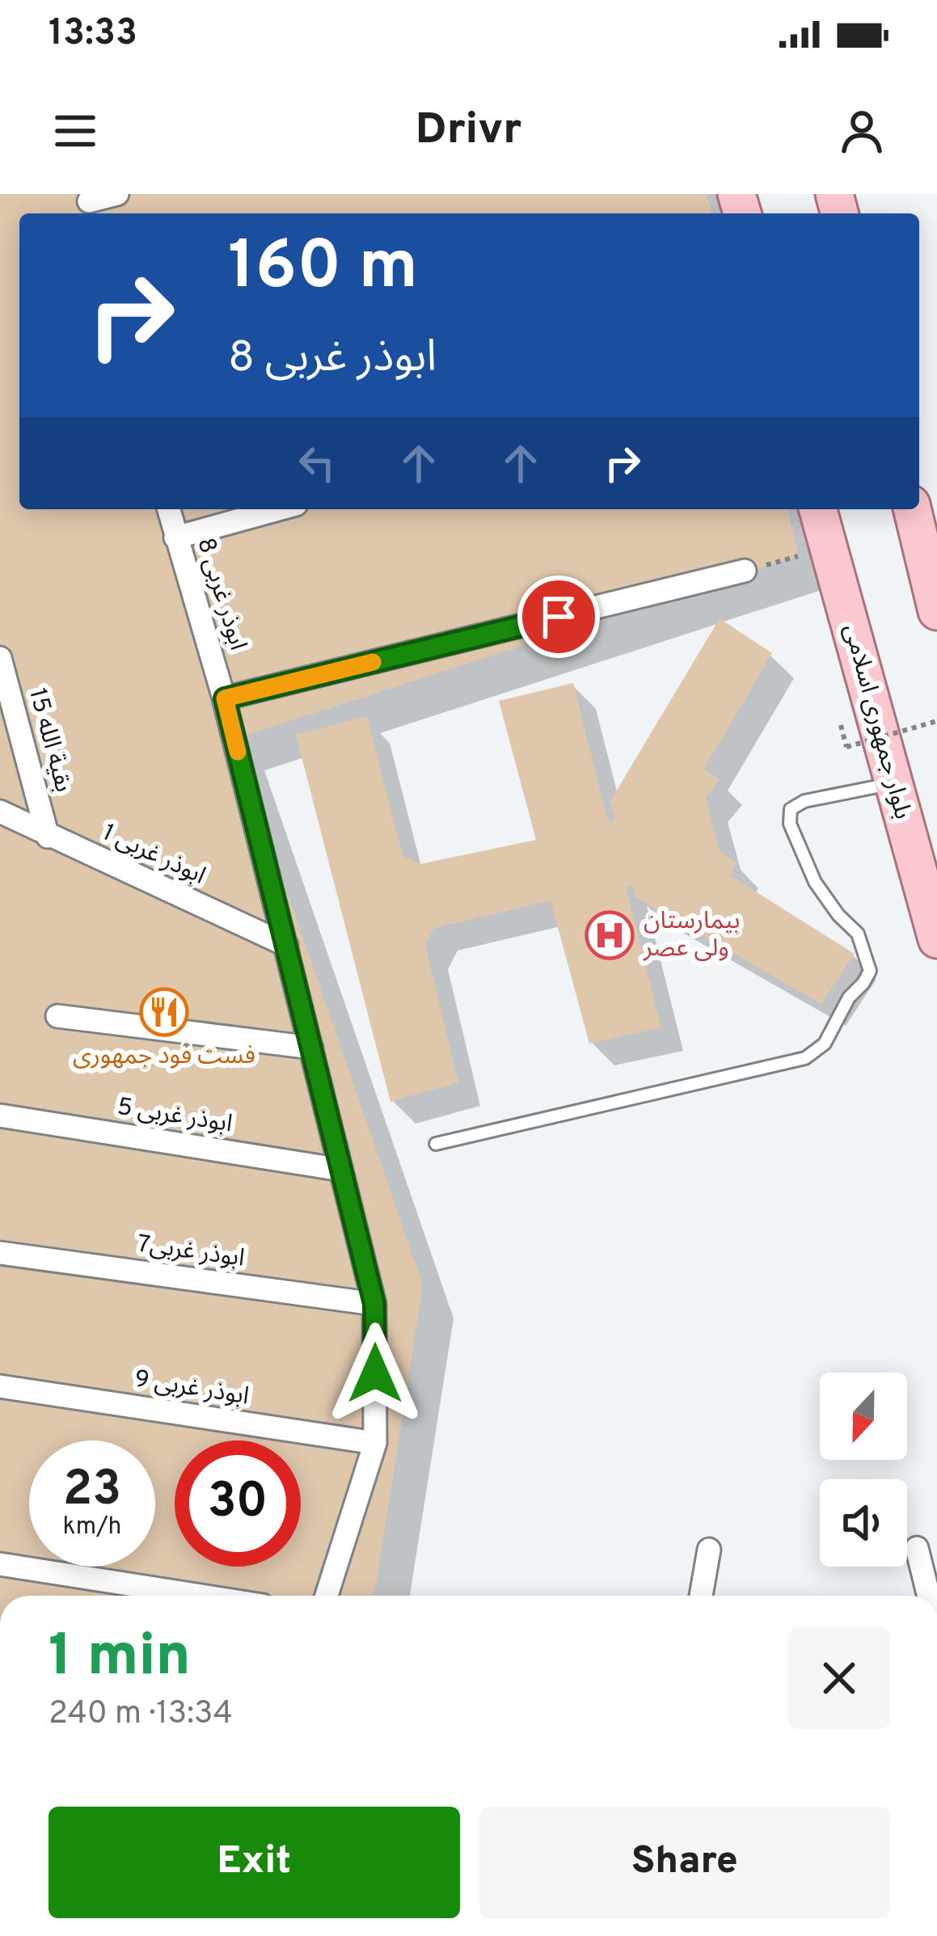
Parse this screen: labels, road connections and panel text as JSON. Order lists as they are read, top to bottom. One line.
{"streets":{"main road":["بلوار جمهوری اسلامی"],"street":["ابوذر غربی 8","بقیة الله 15","ابوذر غربی 1","ابوذر غربی 5","ابوذر غربی7","ابوذر غربی 9"]},"crossings":[["ابوذر غربی 8","ابوذر غربی 1"],["ابوذر غربی 8","ابوذر غربی 5"],["ابوذر غربی 8","ابوذر غربی7"],["ابوذر غربی 8","ابوذر غربی 9"],["بقیة الله 15","ابوذر غربی 1"]],"places":{"hospital":["بیمارستان ولی عصر"],"restaurant":["فست فود جمهوری"]},"north":"bottom","page":{"status":"13:33","header":"Drivr","turn":["160 m","ابوذر غربی 8"],"speed":"23 km/h","limit":"30","heading":["1 min","240 m · 13:34"],"buttons":["Exit","Share"]}}
